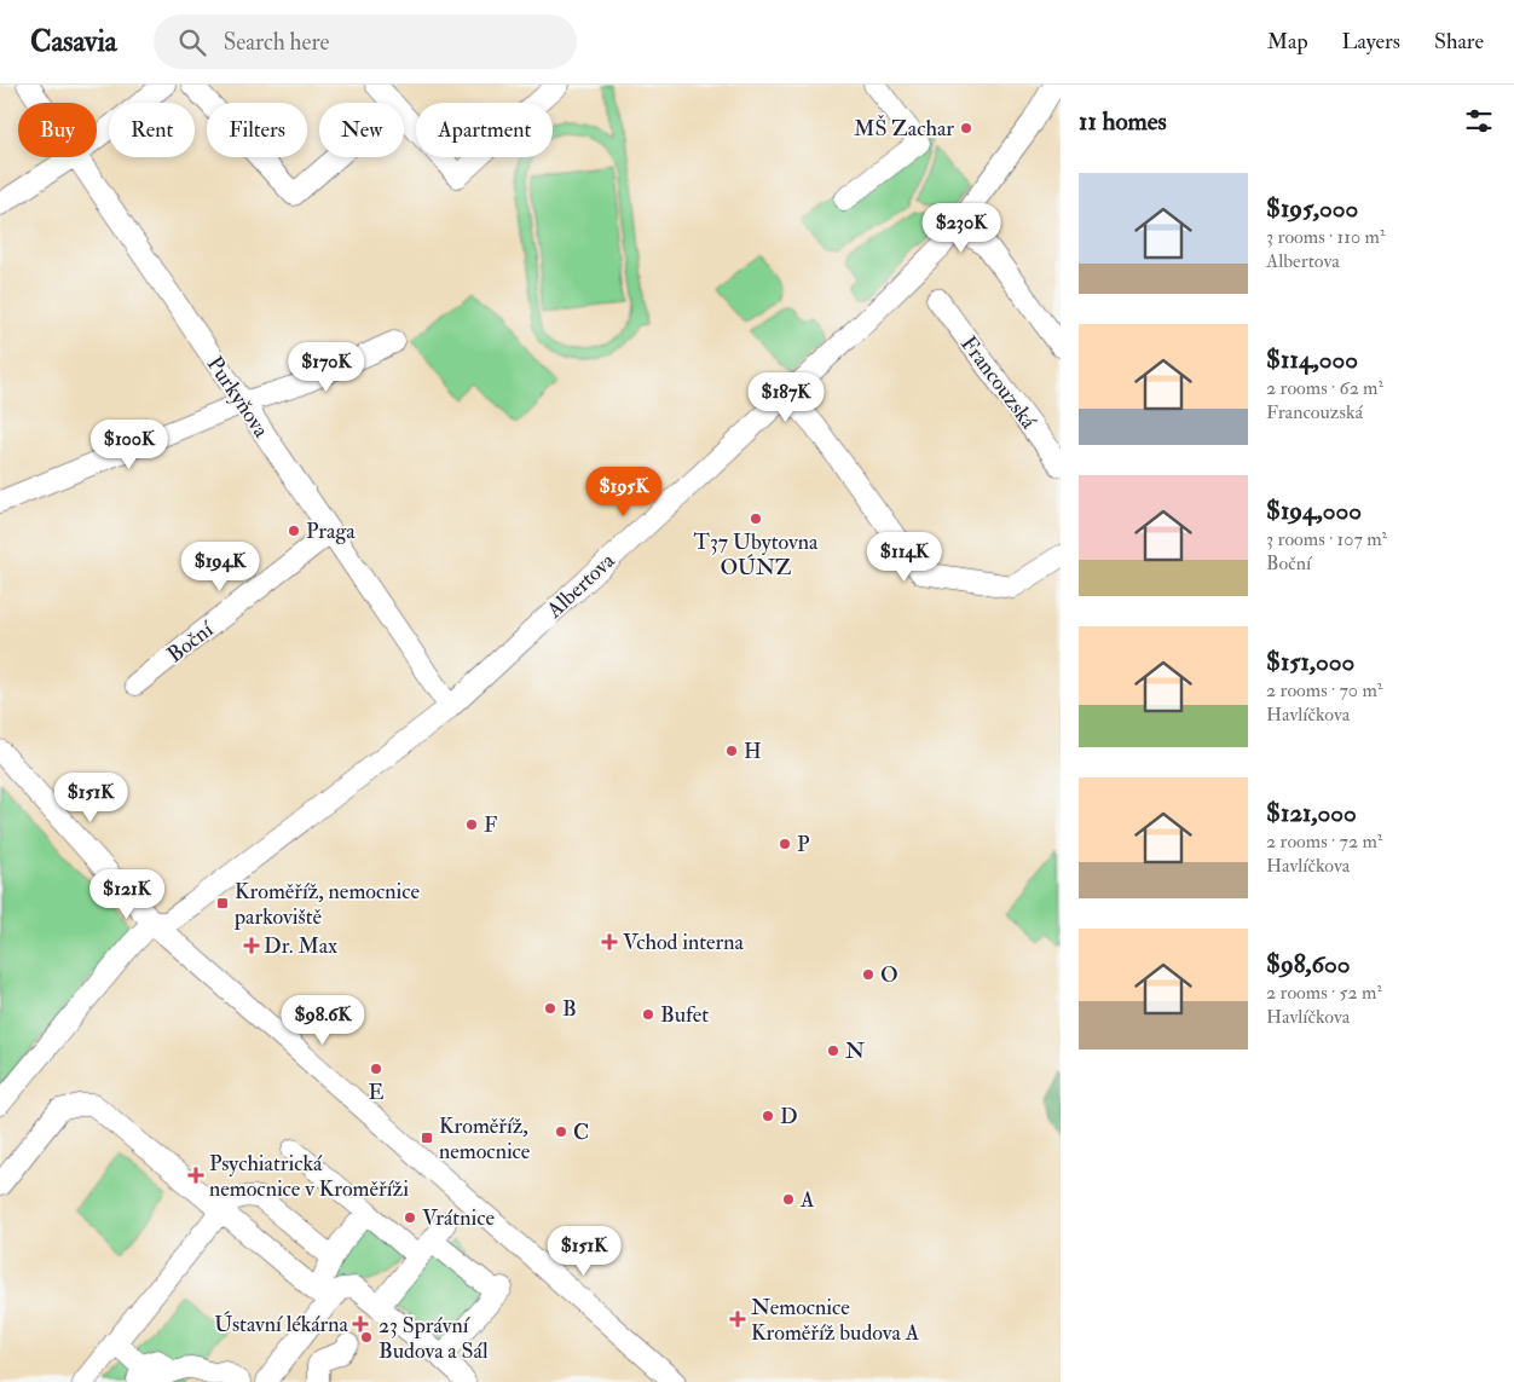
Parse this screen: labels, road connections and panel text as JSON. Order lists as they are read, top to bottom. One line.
{"streets":{"street":["Francouzská","Purkyňova","Albertova","Boční"]},"crossings":[["Purkyňova","Albertova"],["Purkyňova","Boční"]],"places":{"other":["MŠ Zachar","T37 Ubytovna OÚNZ","Praga","H","F","P","O","B","Bufet","N","E","D","C","A","Vrátnice","23 Správní Budova a Sál"],"transit":["Kroměříž, nemocnice parkoviště","Kroměříž, nemocnice"],"health":["Vchod interna","Dr. Max","Psychiatrická nemocnice v Kroměříži","Nemocnice Kroměříž budova A","Ústavní lékárna"]},"page":{"header":"Casavia","search":"Search here","nav":["Map","Layers","Share"],"heading":"11 homes","chip":["Buy","Rent","Filters","New","Apartment"],"list":[{"name":"$195,000","note":"3 rooms · 110 m² · Albertova"},{"name":"$114,000","note":"2 rooms · 62 m² · Francouzská"},{"name":"$194,000","note":"3 rooms · 107 m² · Boční"},{"name":"$151,000","note":"2 rooms · 70 m² · Havlíčkova"},{"name":"$121,000","note":"2 rooms · 72 m² · Havlíčkova"},{"name":"$98,600","note":"2 rooms · 52 m² · Havlíčkova"}],"price":["$230K","$170K","$187K","$100K","$195K","$114K","$194K","$151K","$121K","$98.6K","$151K"]}}
